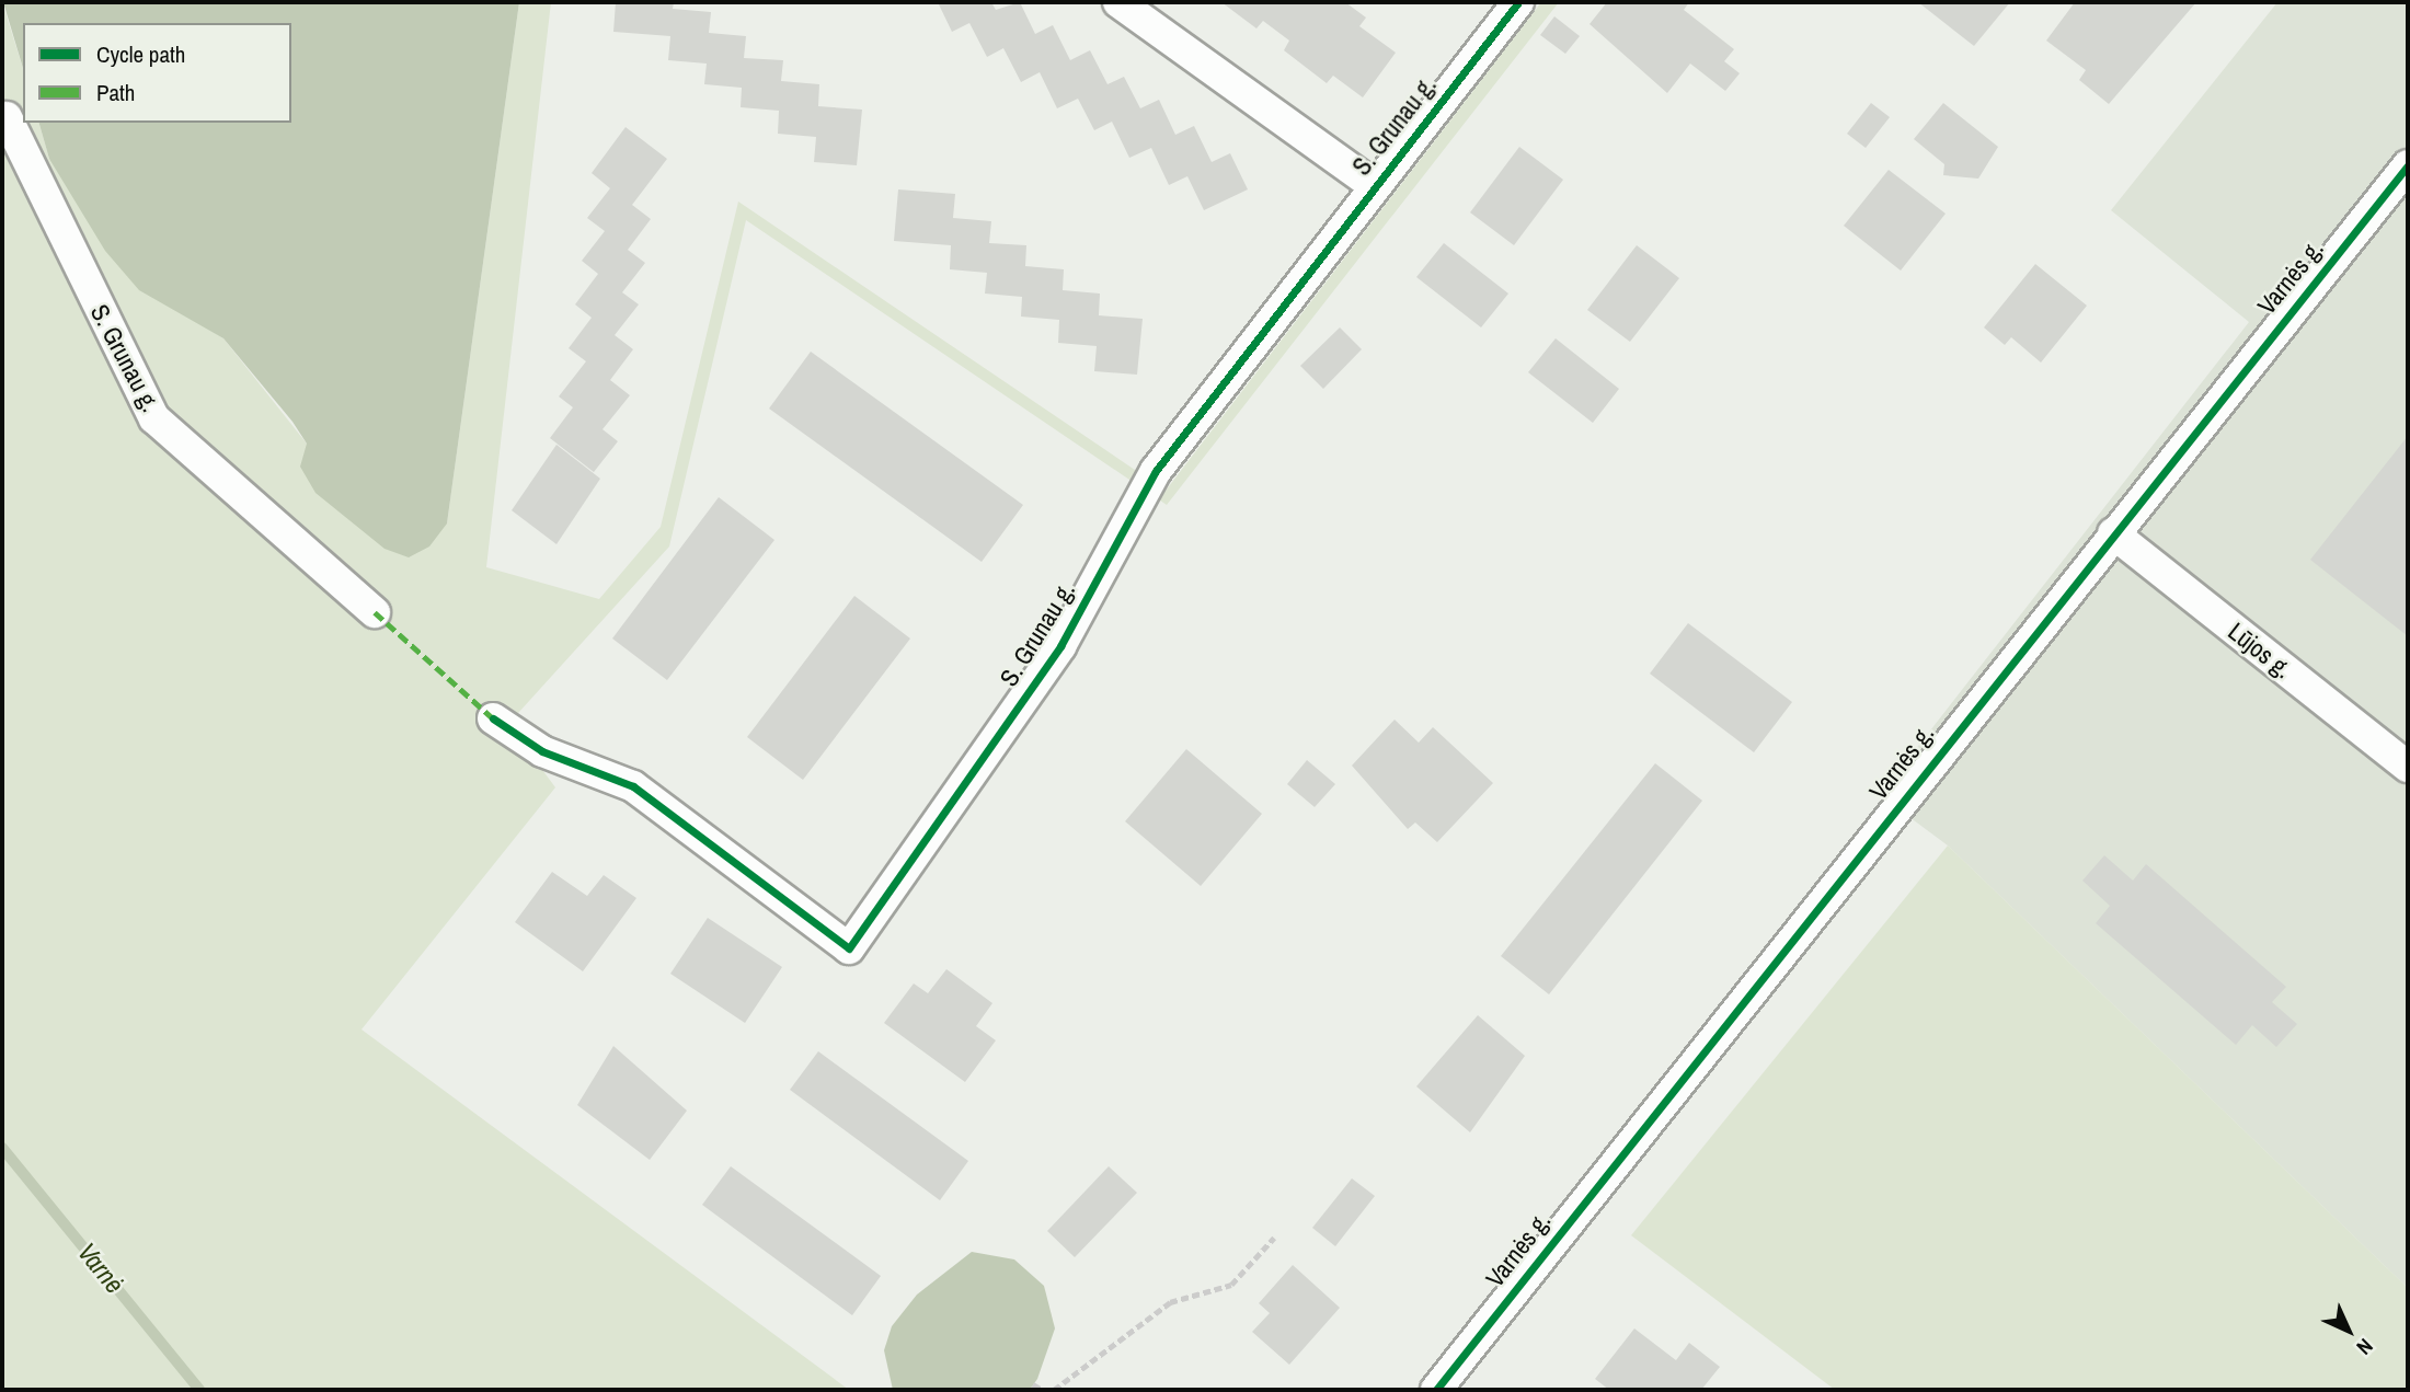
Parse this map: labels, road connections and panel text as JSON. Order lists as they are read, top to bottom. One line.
{"streets":{"street":["S. Grunau g.","Varnės g.","Lūjos g."]},"crossings":[["Varnės g.","Lūjos g."]],"water":["Varnė"],"legend":["Cycle path","Path"],"north":"bottom right"}
